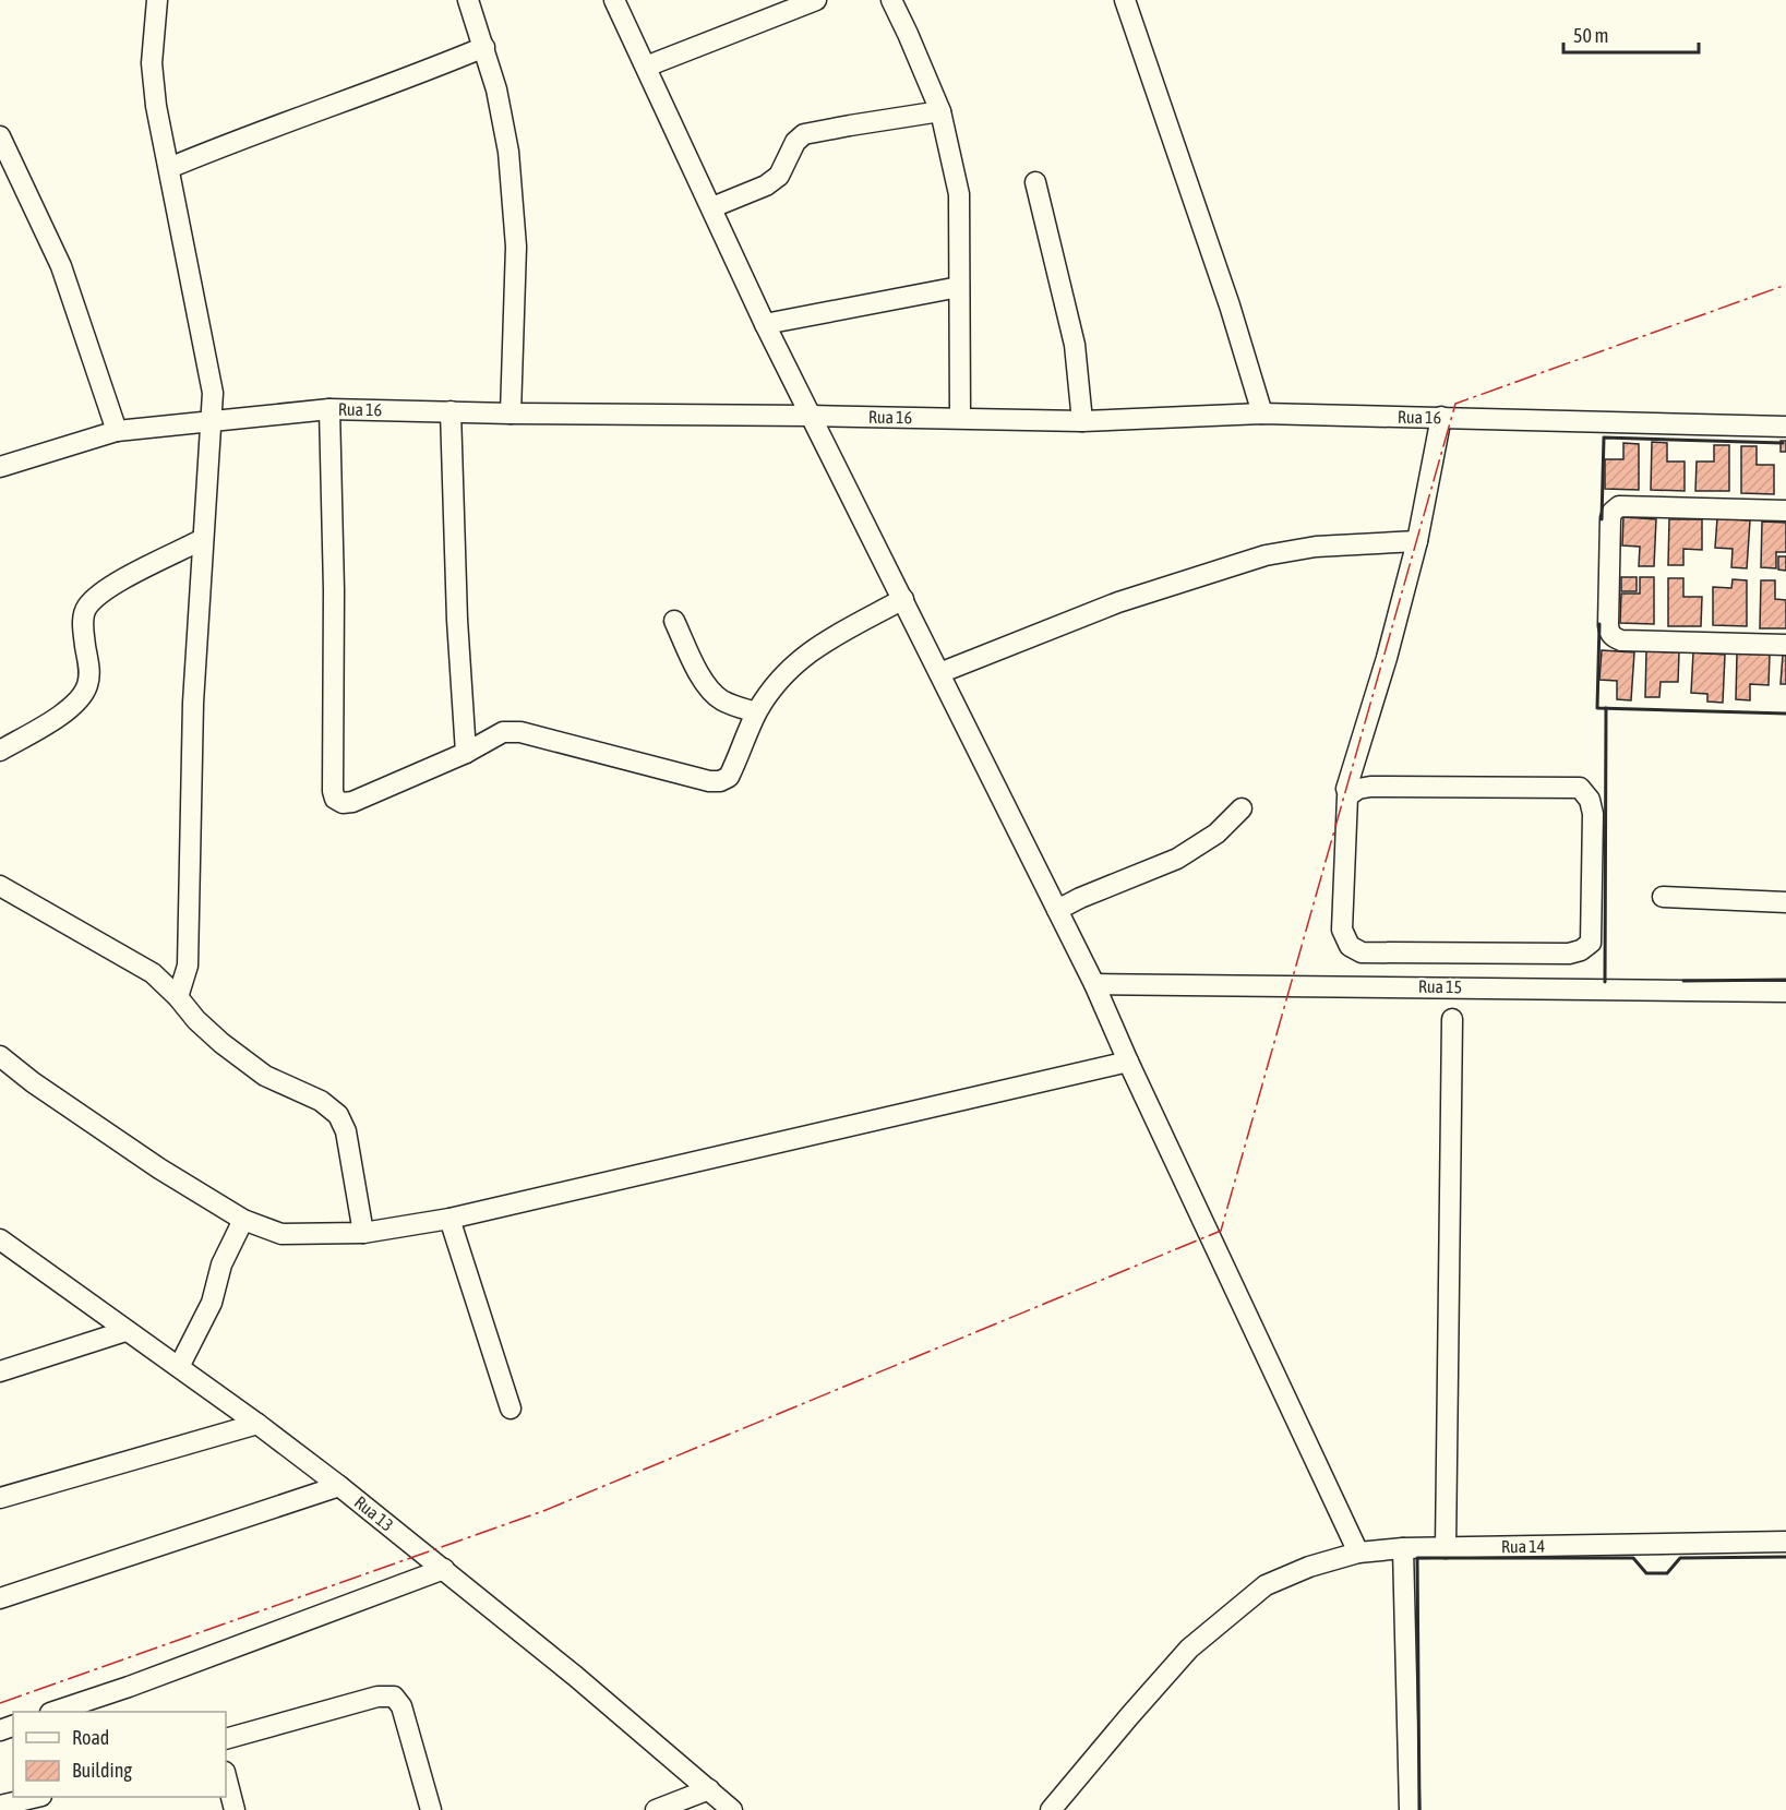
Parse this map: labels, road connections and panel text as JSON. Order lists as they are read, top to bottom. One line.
{"streets":{"street":["Rua 16","Rua 15","Rua 13","Rua 14"]},"legend":["Road","Building"],"scale_bar":"50 m"}
